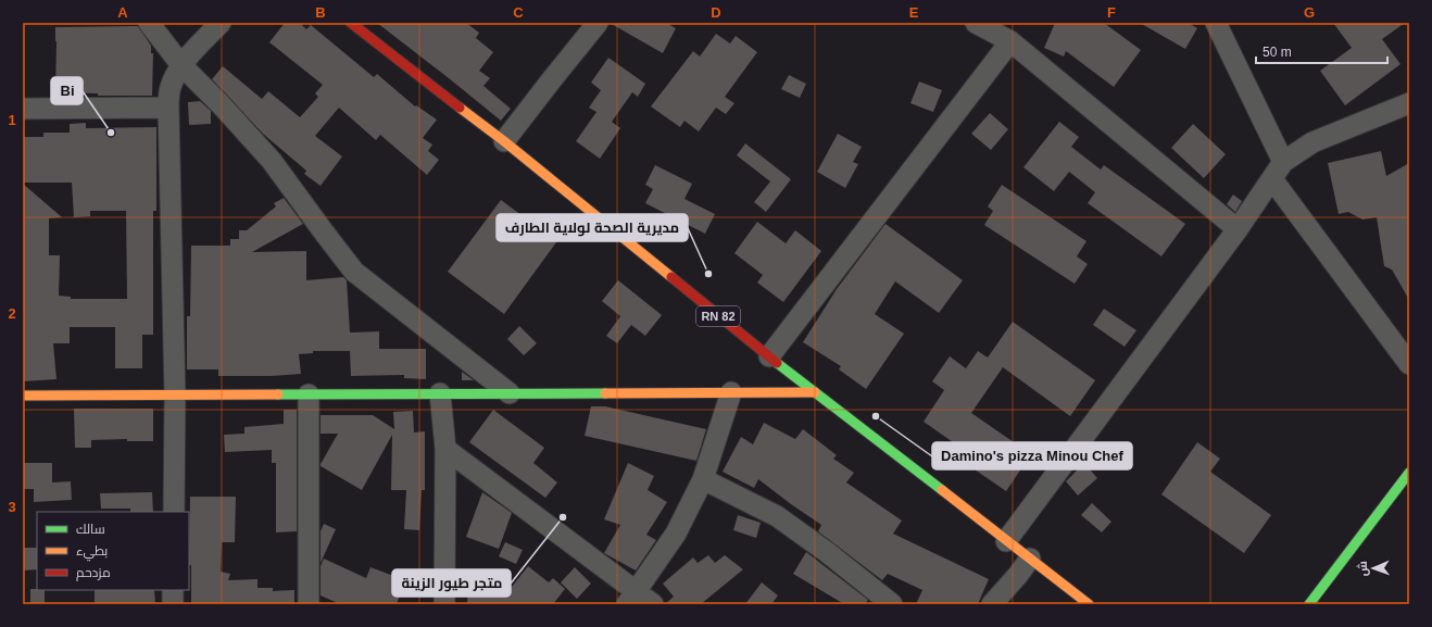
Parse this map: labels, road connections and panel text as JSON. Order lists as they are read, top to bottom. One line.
{"streets":{"main road":["RN 82"]},"places":["Bi","مديرية الصحة لولاية الطارف","Damino's pizza Minou Chef","متجر طيور الزينة"],"legend":["سالك","بطيء","مزدحم"],"scale_bar":"50 m","north":"left","grid":{"columns":["A","B","C","D","E","F","G"],"rows":["1","2","3"]}}
